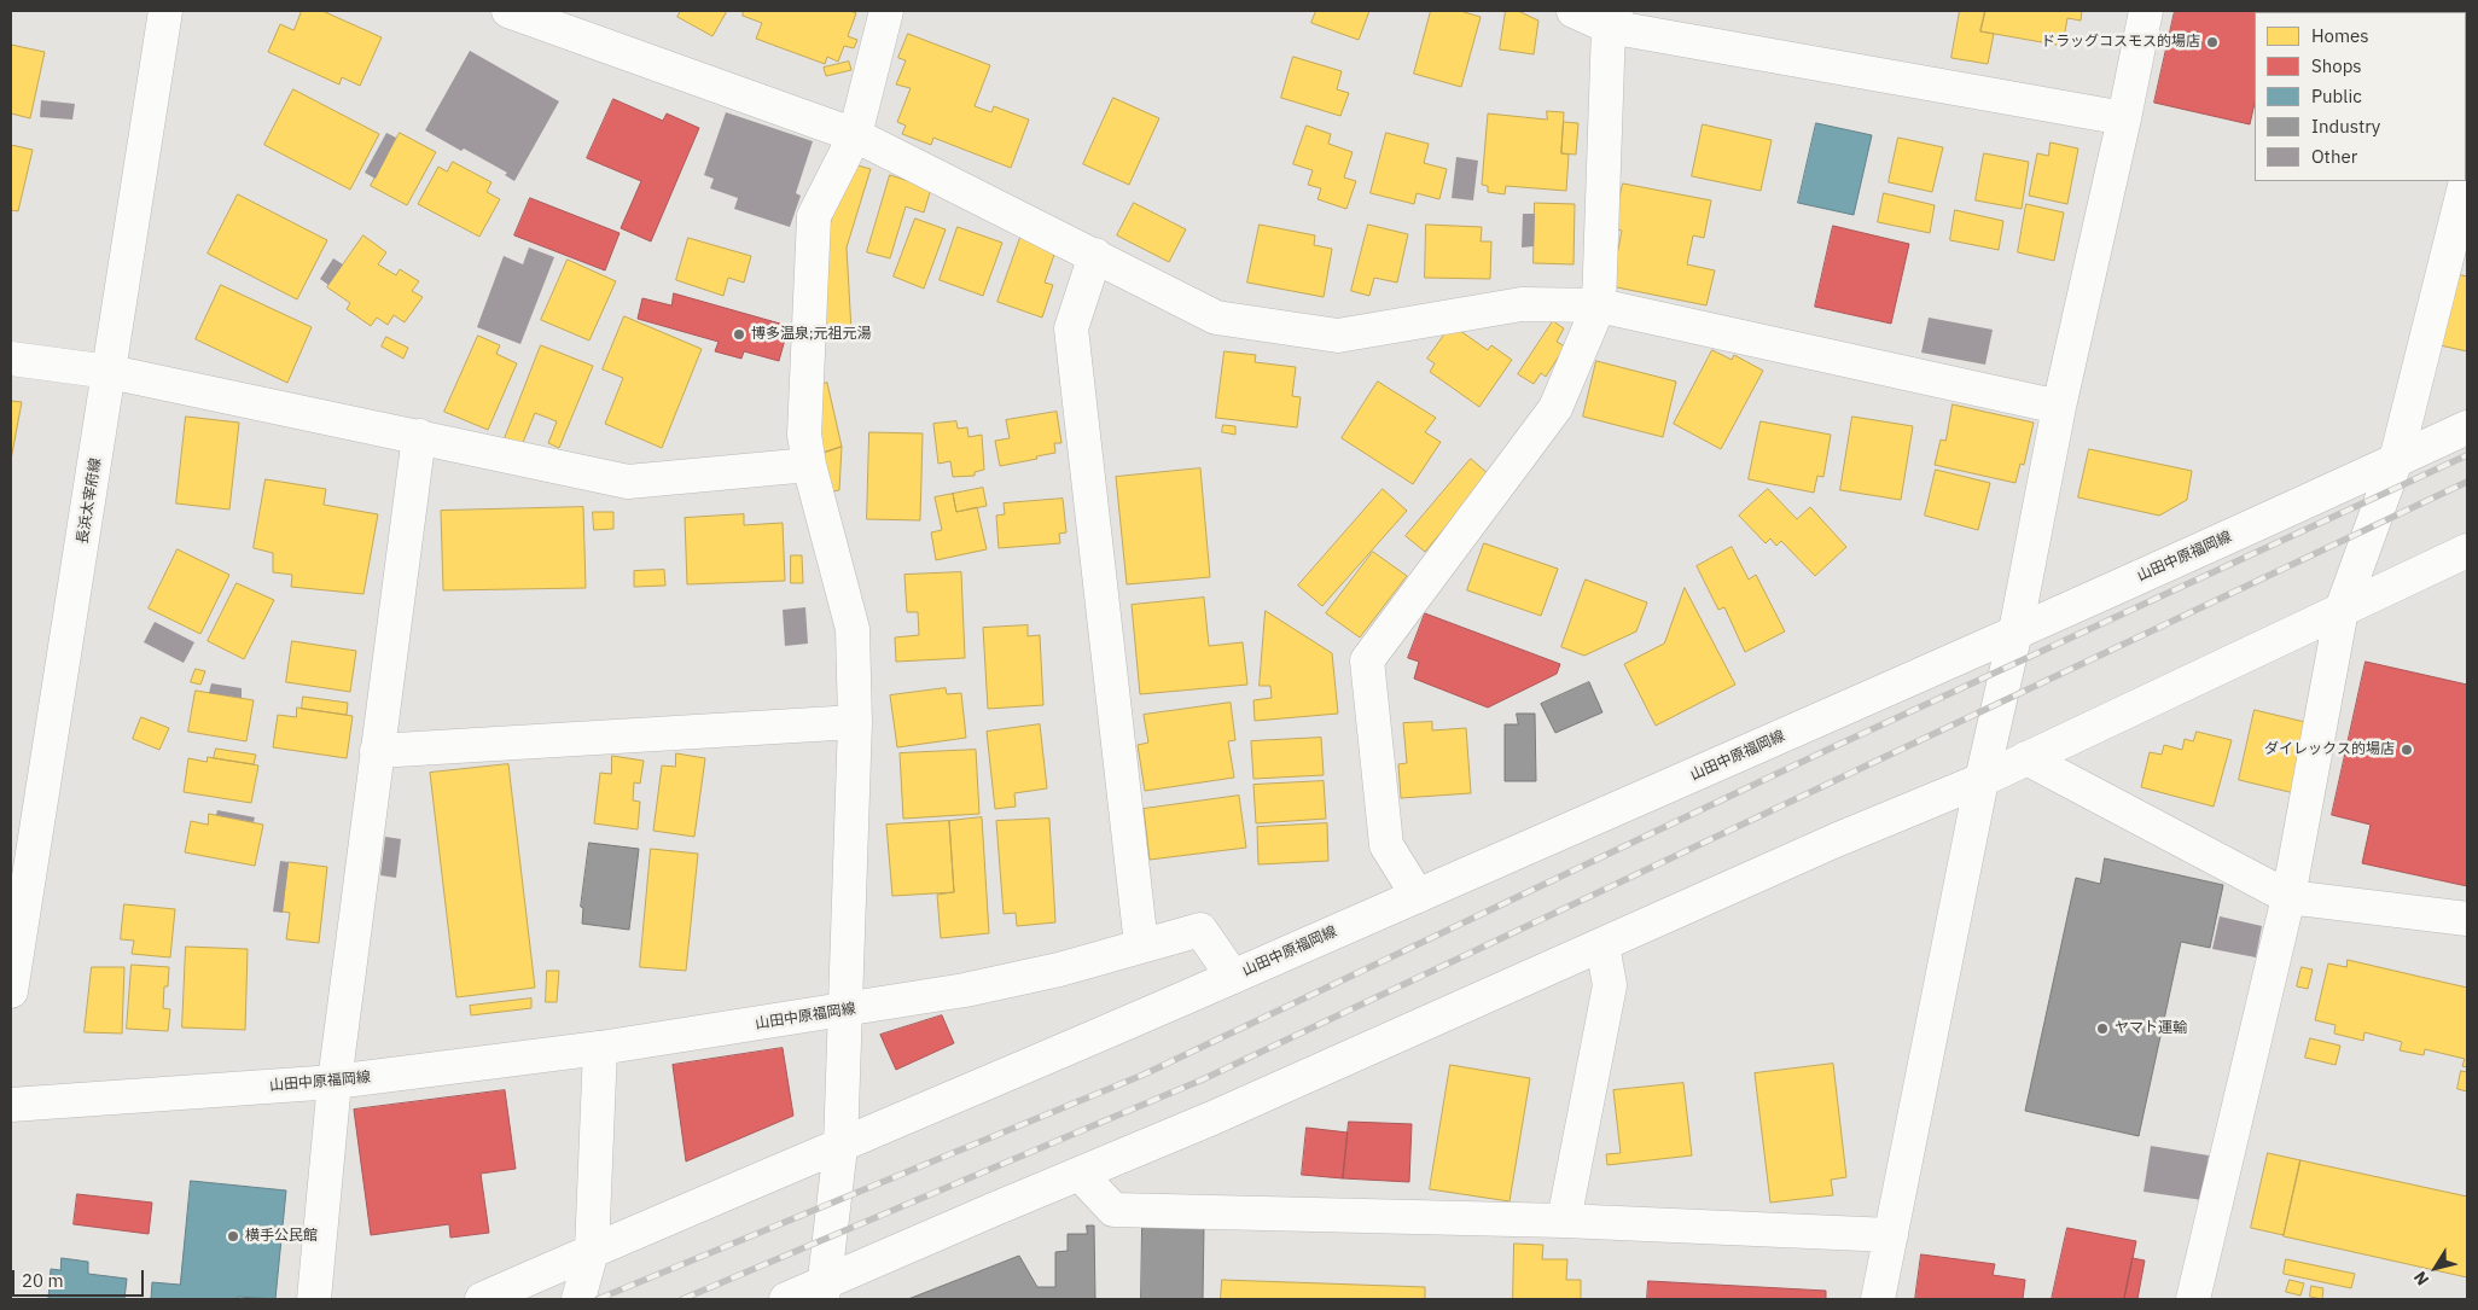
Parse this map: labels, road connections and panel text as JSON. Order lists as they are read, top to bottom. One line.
{"streets":{"street":["長浜太宰府線","山田中原福岡線"]},"places":["ドラッグコスモス的場店","博多温泉;元祖元湯","ダイレックス的場店","ヤマト運輸","横手公民館"],"legend":["Homes","Shops","Public","Industry","Other"],"scale_bar":"20 m","north":"bottom left"}
